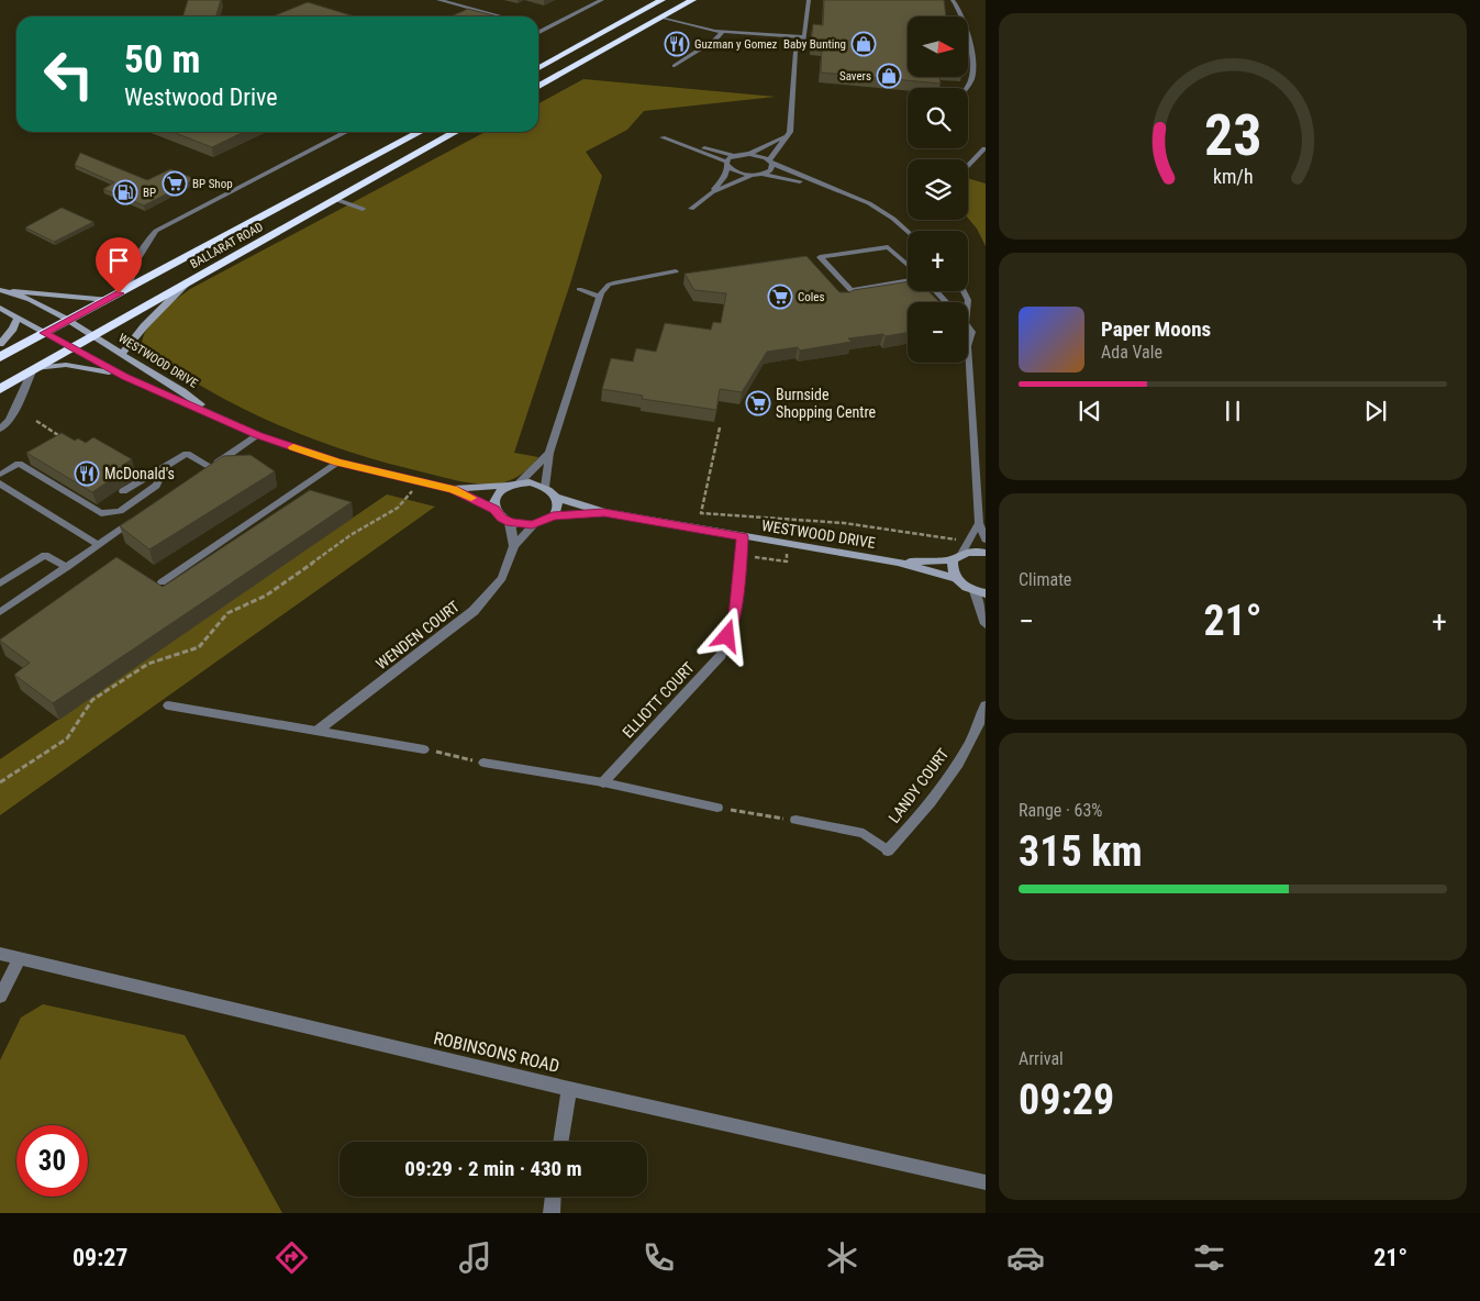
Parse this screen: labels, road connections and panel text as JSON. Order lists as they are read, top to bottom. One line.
{"streets":{"highway":["BALLARAT ROAD"],"street":["WESTWOOD DRIVE","WENDEN COURT","ELLIOTT COURT","LANDY COURT","ROBINSONS ROAD"]},"crossings":[["BALLARAT ROAD","WESTWOOD DRIVE"],["WESTWOOD DRIVE","WENDEN COURT"],["WESTWOOD DRIVE","ELLIOTT COURT"]],"places":{"restaurant":["Guzman y Gomez","McDonald's"],"shop":["Baby Bunting","Savers"],"supermarket":["BP Shop","Coles","Burnside Shopping Centre"],"fuel station":["BP"]},"north":"right","page":{"map_buttons":["+","−"],"turn":["50 m","Westwood Drive"],"song":["Paper Moons","Ada Vale"],"tile":["Climate",["Range · 63%","315 km"],["Arrival","09:29"]],"heat":["−","21°","+"],"limit":"30","trip":"09:29 · 2 min · 430 m","tabs":["09:27","21°"],"gauge":["23","km/h"]}}
